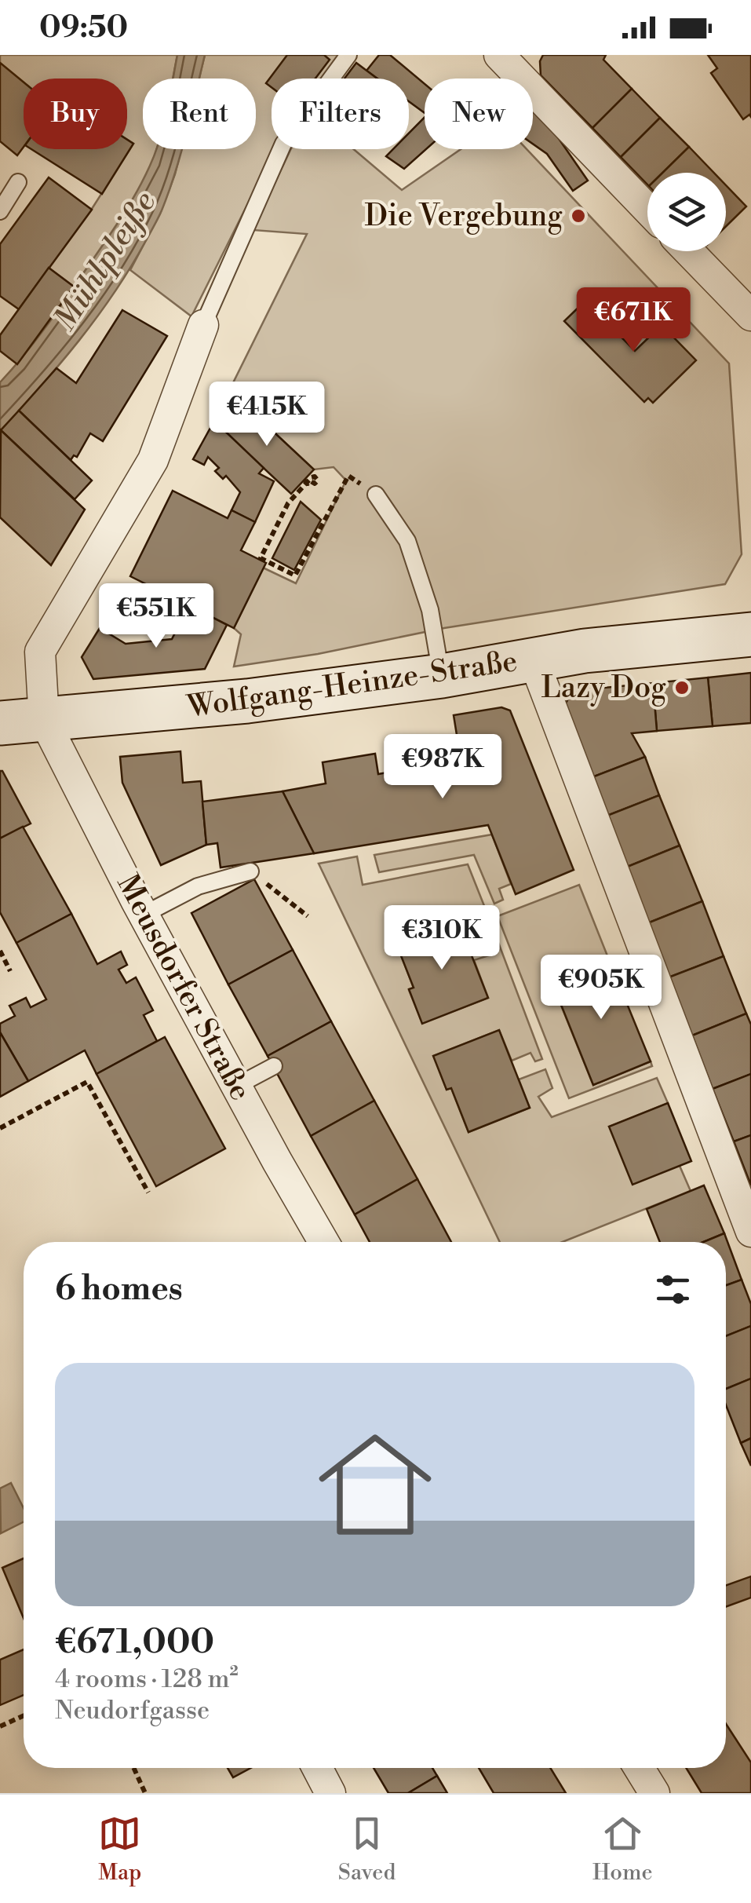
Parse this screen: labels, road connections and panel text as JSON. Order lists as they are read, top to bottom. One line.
{"streets":{"main road":["Wolfgang-Heinze-Straße"],"street":["Meusdorfer Straße"]},"crossings":[["Wolfgang-Heinze-Straße","Meusdorfer Straße"]],"water":["Mühlpleiße"],"places":["Die Vergebung","Lazy Dog"],"page":{"status":"09:50","chip":["Buy","Rent","Filters","New"],"price":["€671K","€415K","€551K","€987K","€310K","€905K"],"heading":"6 homes","list":[{"name":"€671,000","note":"4 rooms · 128 m² · Neudorfgasse"}],"tabs":["Map","Saved","Home"]}}
